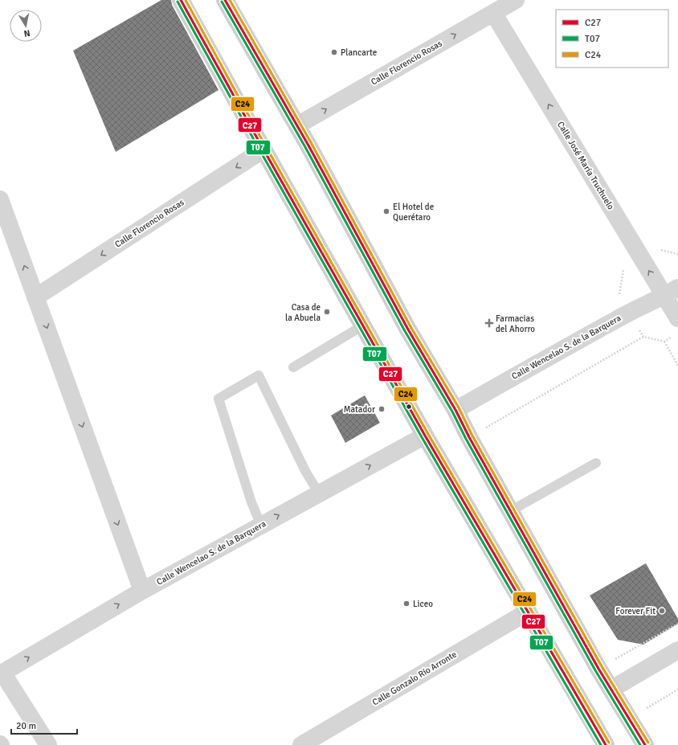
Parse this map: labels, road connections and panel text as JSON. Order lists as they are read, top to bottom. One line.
{"streets":{"street":["Calle Florencio Rosas","Calle José María Truchuelo","Calle Wencelao S. de la Barquera","Calle Gonzalo Río Arronte"]},"crossings":[["Calle Florencio Rosas","Calle José María Truchuelo"],["Calle José María Truchuelo","Calle Wencelao S. de la Barquera"]],"one_way":["Calle José María Truchuelo","Calle Wencelao S. de la Barquera"],"places":{"other":["Plancarte","El Hotel de Querétaro","Casa de la Abuela","Matador","Liceo","Forever Fit"],"health":["Farmacias del Ahorro"]},"lines":["transit line C27","transit line C24","transit line T07"],"legend":["C27","T07","C24"],"scale_bar":"20 m","north":"bottom"}
